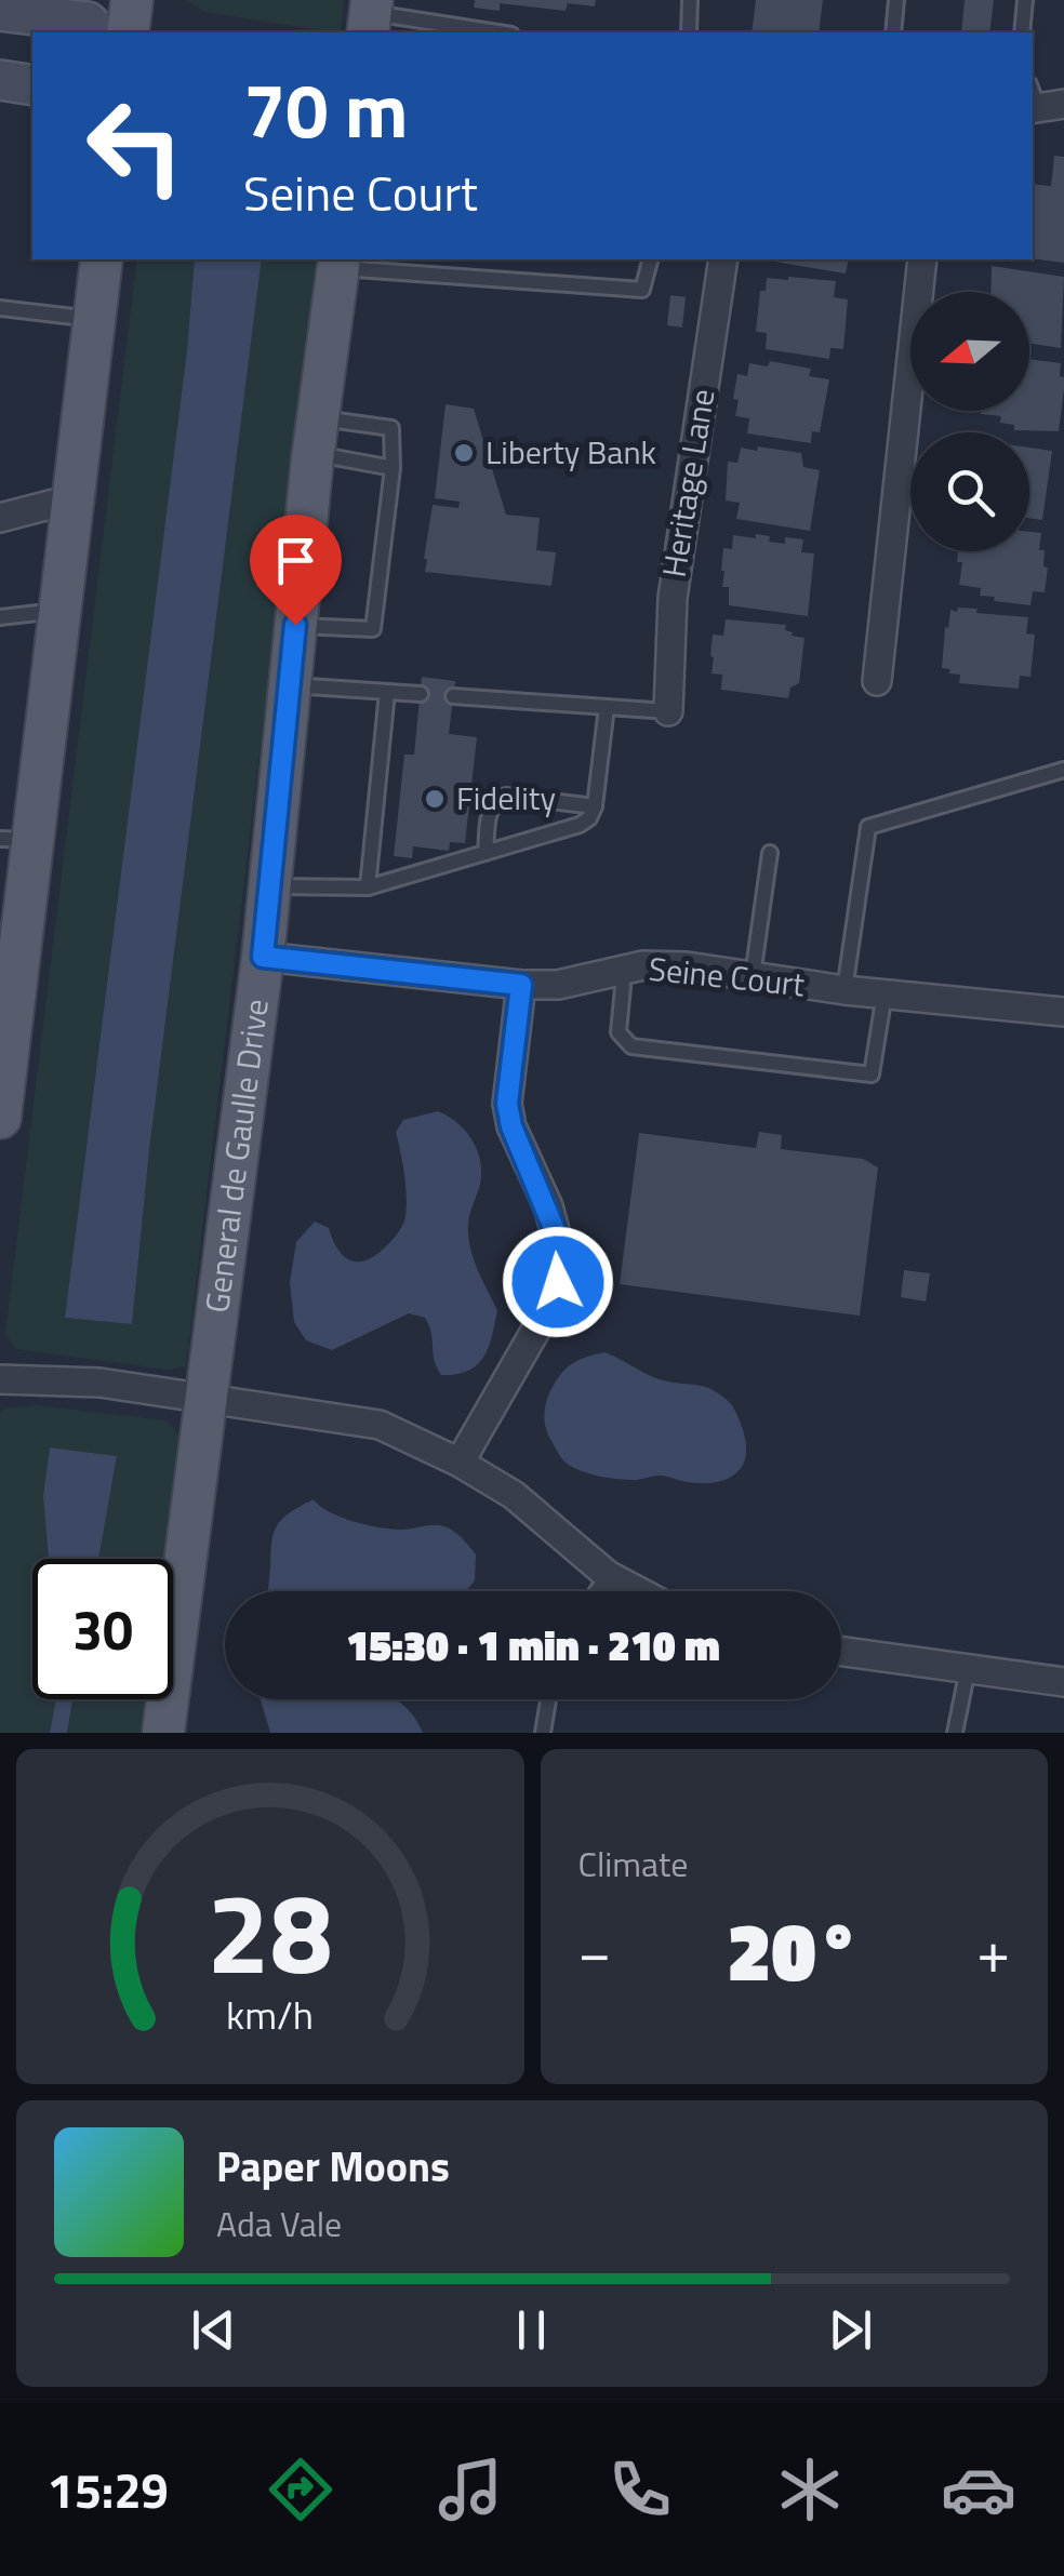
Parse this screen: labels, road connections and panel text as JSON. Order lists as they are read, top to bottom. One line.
{"streets":{"main road":["General de Gaulle Drive"],"street":["Heritage Lane","Seine Court"]},"crossings":[["Seine Court","General de Gaulle Drive"]],"places":["Liberty Bank","Fidelity"],"north":"left","page":{"turn":["70 m","Seine Court"],"limit":"30","trip":"15:30 · 1 min · 210 m","tile":"Climate","heat":["−","20°","+"],"song":["Paper Moons","Ada Vale"],"tabs":"15:29","gauge":["28","km/h"]}}
